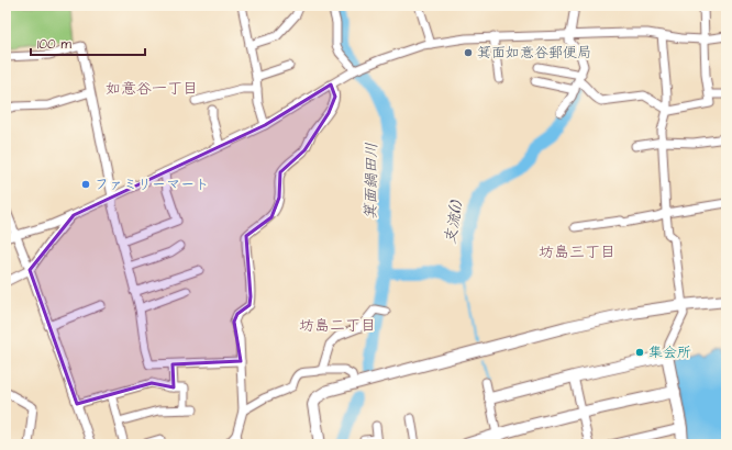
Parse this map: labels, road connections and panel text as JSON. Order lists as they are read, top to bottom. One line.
{"districts":["如意谷一丁目","坊島三丁目","坊島二丁目"],"water":["箕面鍋田川","支流(1)"],"places":["箕面如意谷郵便局","ファミリーマート","集会所"],"scale_bar":"100 m"}
